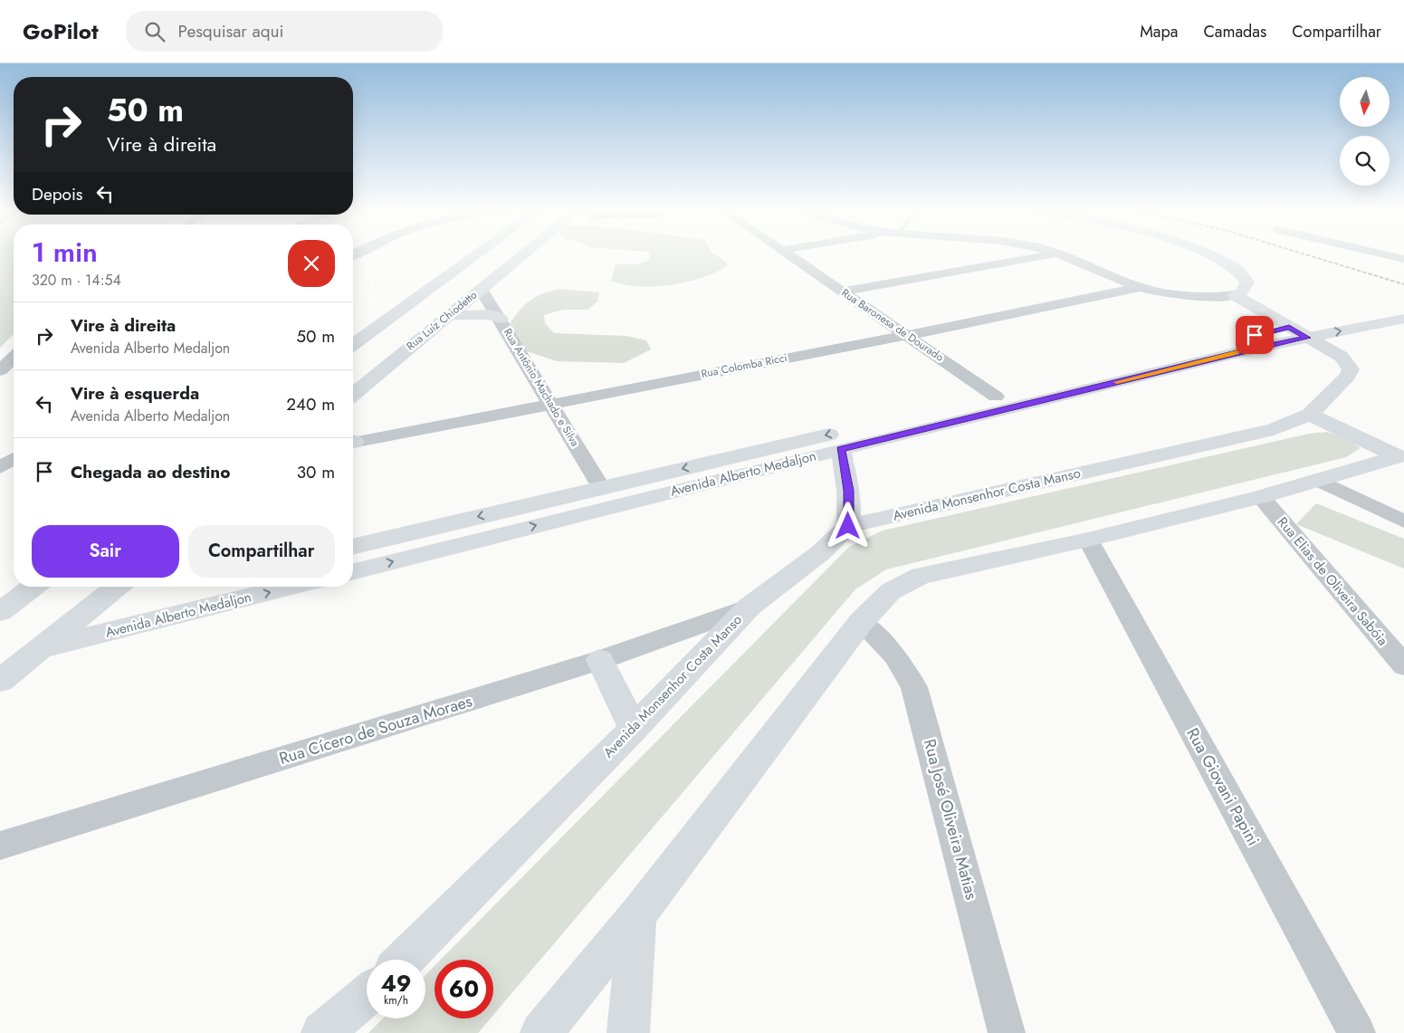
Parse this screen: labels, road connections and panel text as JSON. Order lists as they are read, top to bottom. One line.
{"streets":{"street":["Rua Luíz Chiodetto","Rua Baronesa de Dourado","Rua Colomba Ricci","Rua Antônio Machado e Silva","Avenida Alberto Medaljon","Avenida Monsenhor Costa Manso","Rua Elias de Oliveira Sabóia","Rua Cícero de Souza Moraes","Rua Giovani Papini","Rua José Oliveira Matias"]},"crossings":[["Rua Luíz Chiodetto","Rua Antônio Machado e Silva"],["Rua Baronesa de Dourado","Rua Colomba Ricci"],["Rua Baronesa de Dourado","Avenida Alberto Medaljon"],["Rua Colomba Ricci","Rua Antônio Machado e Silva"],["Rua Antônio Machado e Silva","Avenida Alberto Medaljon"],["Avenida Alberto Medaljon","Avenida Monsenhor Costa Manso"],["Avenida Monsenhor Costa Manso","Rua Cícero de Souza Moraes"]],"north":"bottom","page":{"header":"GoPilot","search":"Pesquisar aqui","nav":["Mapa","Camadas","Compartilhar"],"turn":["50 m","Vire à direita"],"then":"Depois","heading":["1 min","320 m · 14:54"],"list":[{"name":"Vire à direita","note":"Avenida Alberto Medaljon","value":"50 m"},{"name":"Vire à esquerda","note":"Avenida Alberto Medaljon","value":"240 m"},{"name":"Chegada ao destino","value":"30 m"}],"buttons":["Sair","Compartilhar"],"speed":"49 km/h","limit":"60"}}
